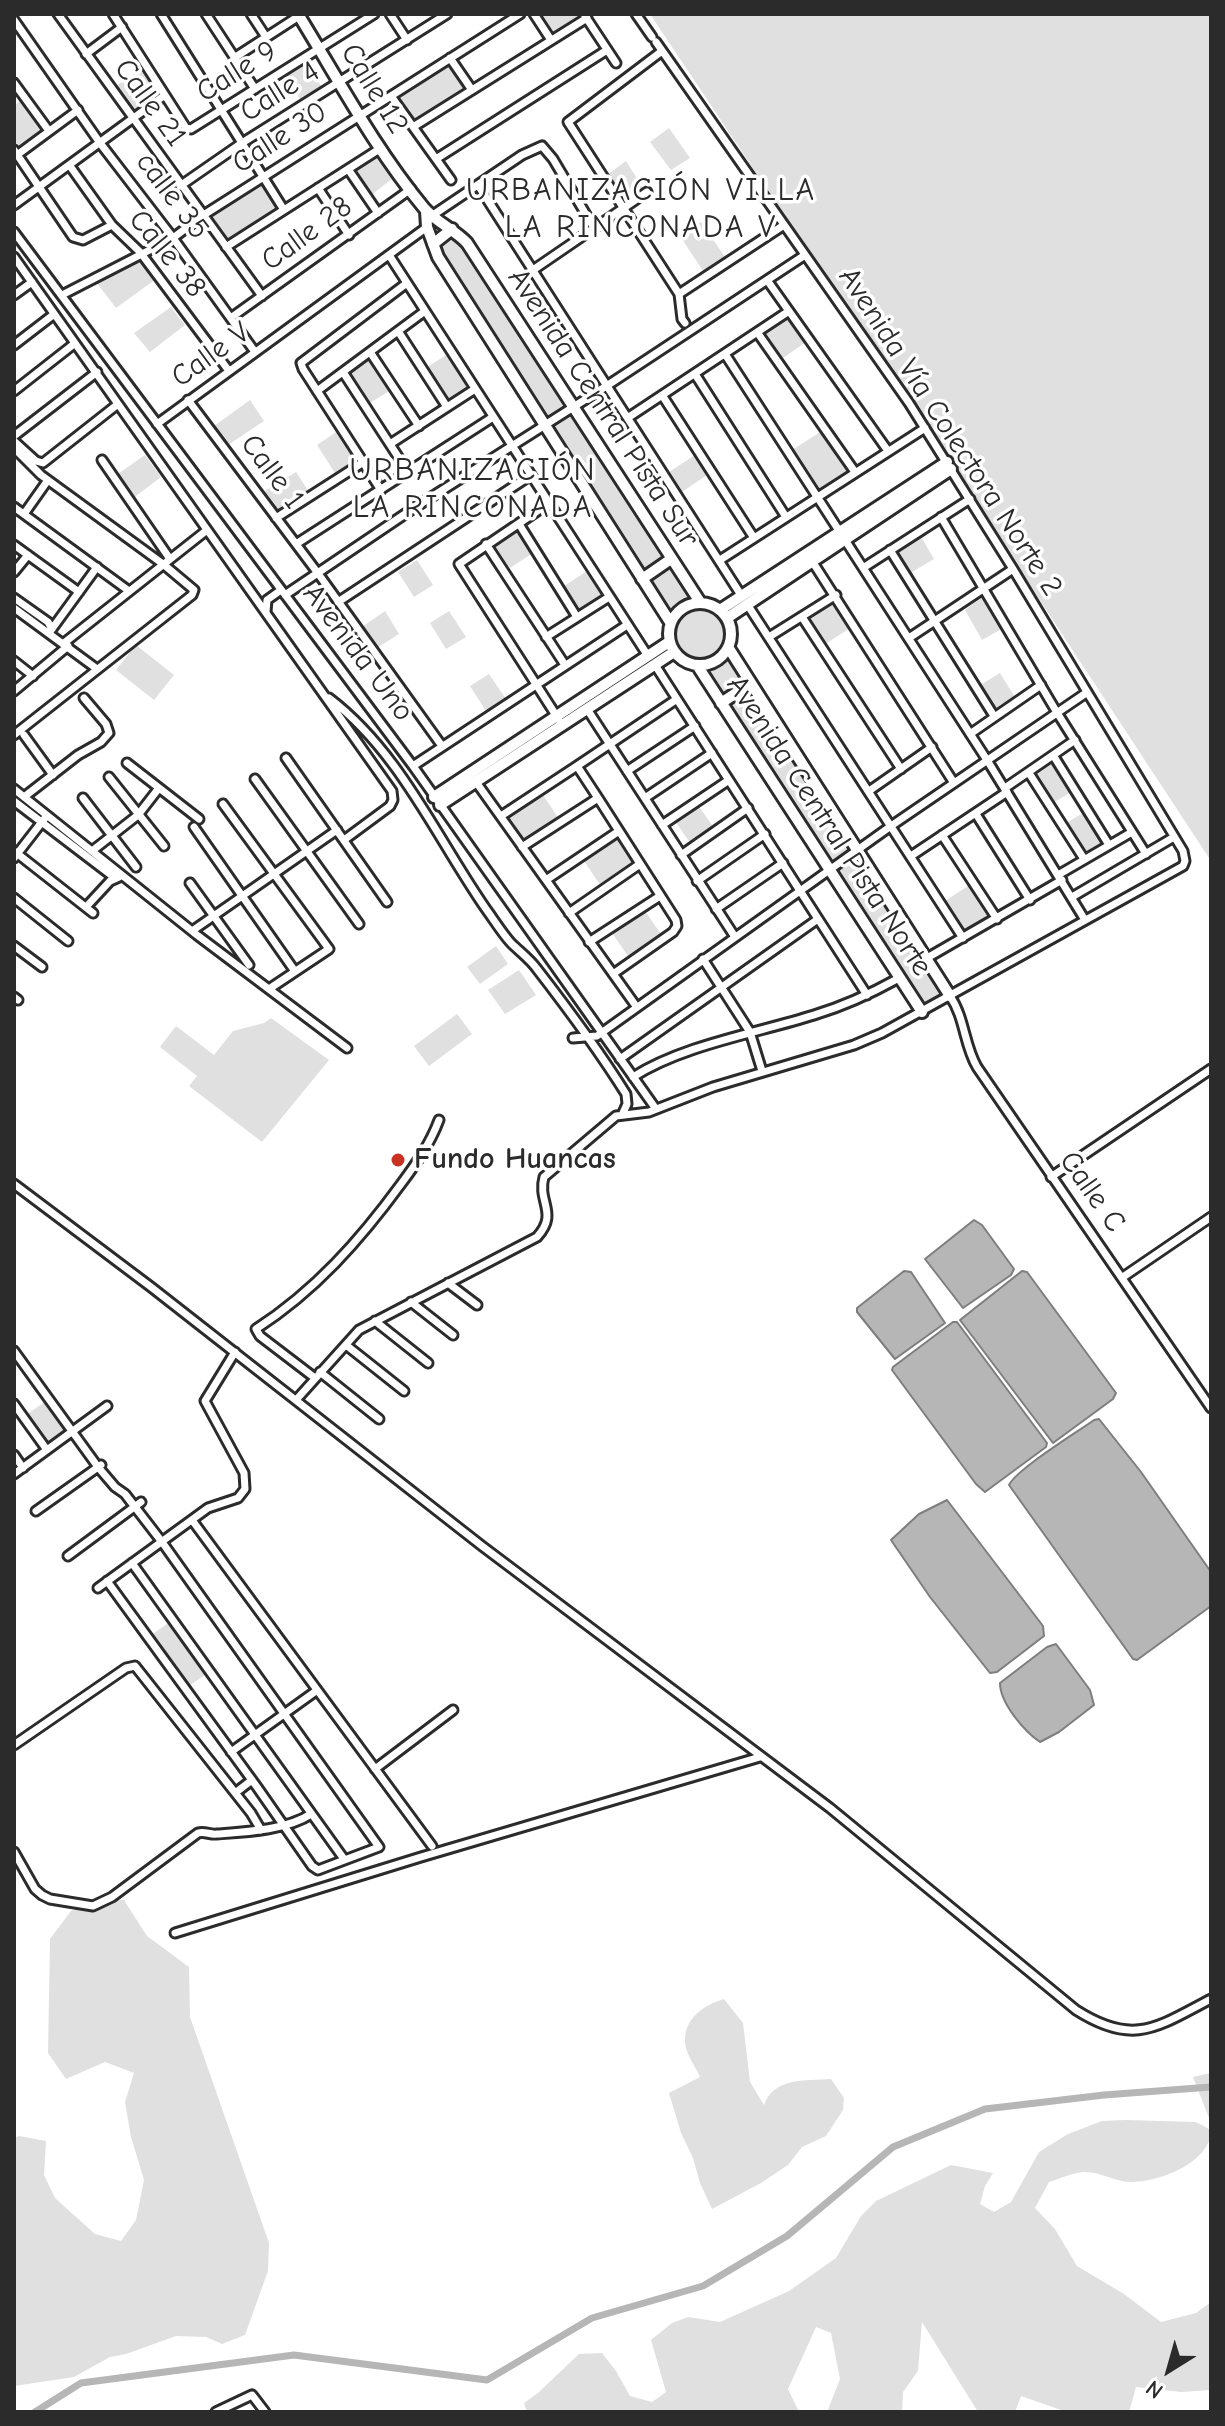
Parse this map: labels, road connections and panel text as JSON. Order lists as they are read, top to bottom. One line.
{"streets":{"street":["Calle 9","Calle 12","Calle 4","Calle 21","Calle 30","calle 35","Calle 28","Calle 38","Calle V","Avenida Central Pista Sur","Avenida Vía Colectora Norte 2","Calle 1","Avenida Uno","Avenida Central Pista Norte","Calle C"]},"crossings":[["Calle 9","Calle 12"],["Calle 12","Calle 4"],["Calle 12","Calle 30"],["Calle 12","Calle 28"],["Calle 12","Avenida Central Pista Sur"],["Calle 4","Calle 21"],["Calle 21","Calle 30"],["Calle 21","Calle 28"],["Calle 30","calle 35"],["Calle 30","Calle 38"],["Calle 30","Avenida Uno"],["calle 35","Calle 28"],["Calle 38","Calle V"],["Calle V","Calle 1"],["Calle V","Avenida Uno"],["Avenida Central Pista Sur","Avenida Central Pista Norte"]],"districts":["URBANIZACIÓN VILLA LA RINCONADA V","URBANIZACIÓN LA RINCONADA"],"places":["Fundo Huancas"],"north":"bottom left"}
